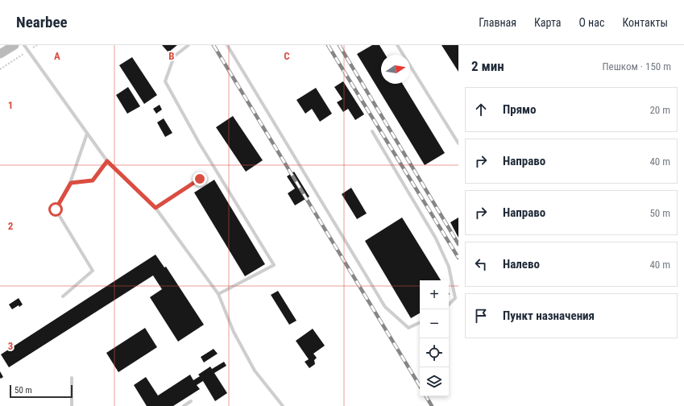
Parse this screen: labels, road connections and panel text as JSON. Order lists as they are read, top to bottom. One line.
{"scale_bar":"50 m","north":"right","page":{"header":"Nearbee","nav":["Главная","Карта","О нас","Контакты"],"heading":["2 мин","Пешком · 150 m"],"list":[["Прямо","20 m"],["Направо","40 m"],["Направо","50 m"],["Налево","40 m"],"Пункт назначения"],"map_buttons":["+","−"],"scale":"50 m"},"grid":{"columns":["A","B","C"],"rows":["1","2","3"]}}
